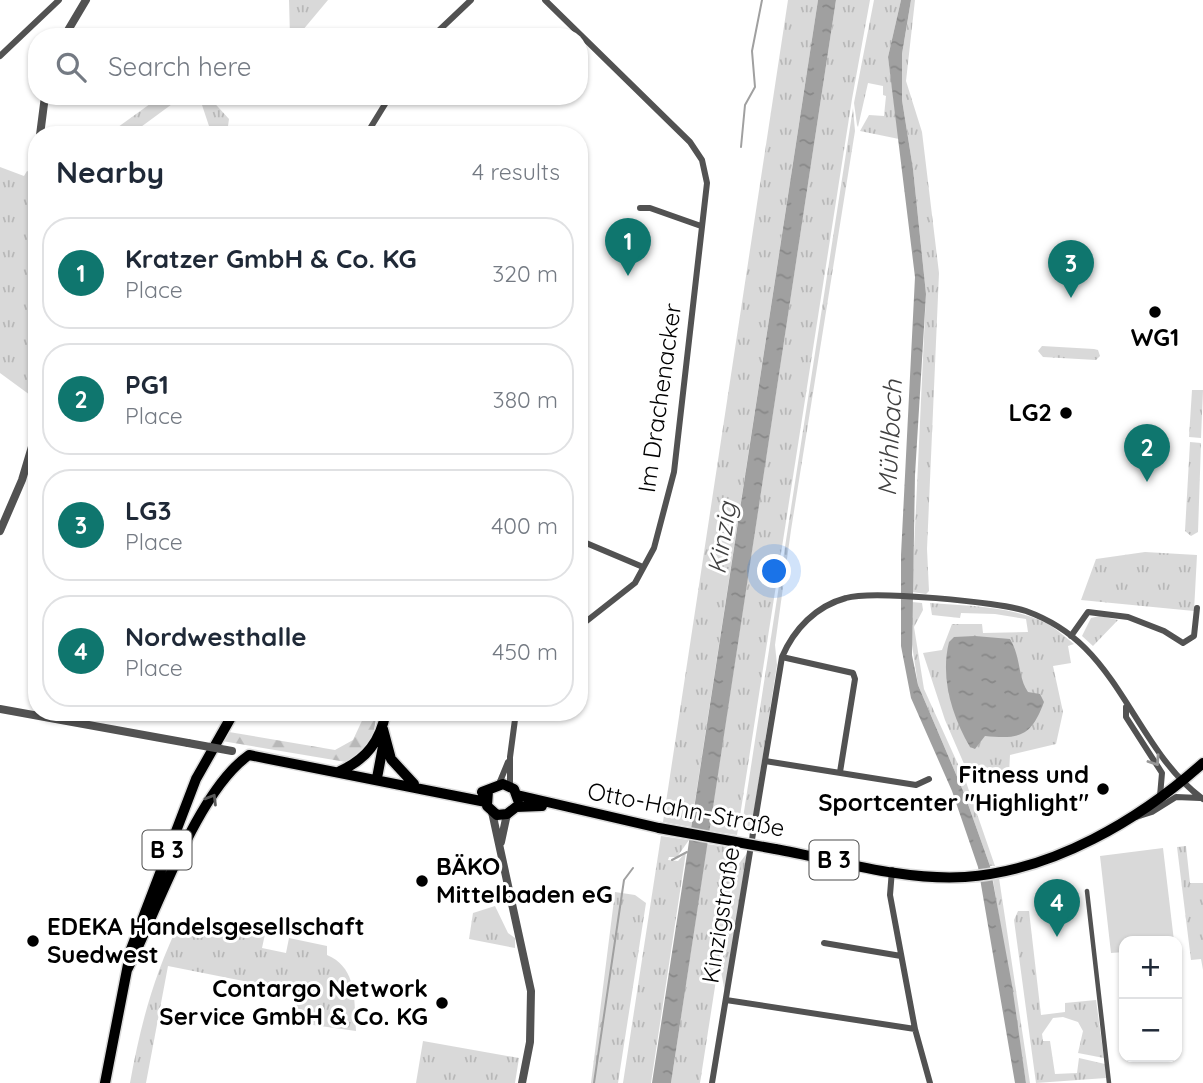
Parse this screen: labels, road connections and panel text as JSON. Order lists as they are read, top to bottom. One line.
{"streets":{"main road":["Otto-Hahn-Straße","B 3"],"street":["Im Drachenacker","Kinzigstraße"]},"crossings":[["Otto-Hahn-Straße","Kinzigstraße"]],"water":["Mühlbach","Kinzig"],"places":["WG1","LG2","Fitness und Sportcenter \"Highlight\"","BÄKO Mittelbaden eG","EDEKA Handelsgesellschaft Suedwest","Contargo Network Service GmbH & Co. KG"],"page":{"search":"Search here","heading":["Nearby","4 results"],"list":[{"mark":"1","name":"Kratzer GmbH & Co. KG","note":"Place","value":"320 m"},{"mark":"2","name":"PG1","note":"Place","value":"380 m"},{"mark":"3","name":"LG3","note":"Place","value":"400 m"},{"mark":"4","name":"Nordwesthalle","note":"Place","value":"450 m"}],"pins":["1","3","2","4"],"map_buttons":["+","−"]}}
